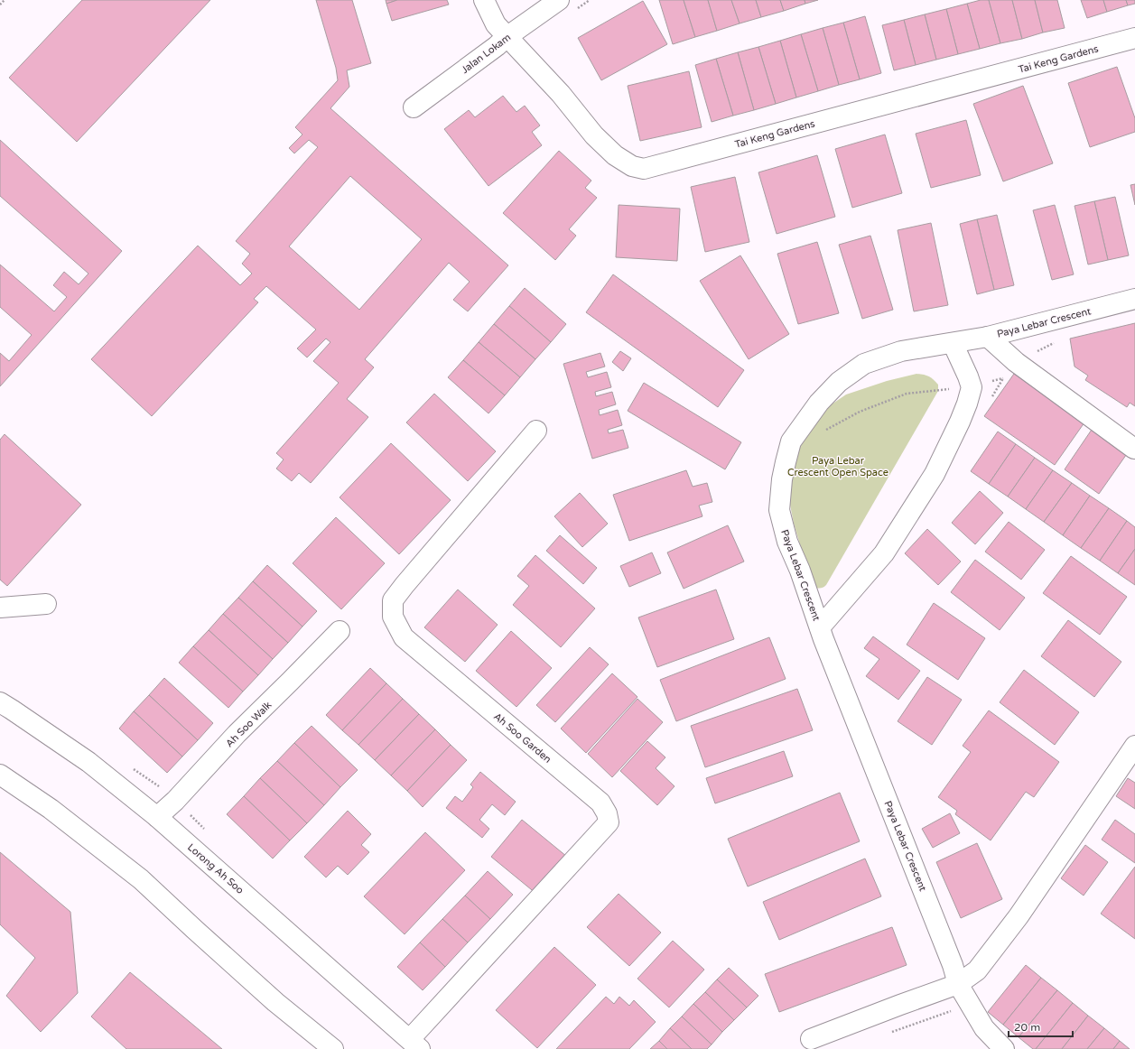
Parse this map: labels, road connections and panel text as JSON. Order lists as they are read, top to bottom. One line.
{"streets":{"street":["Jalan Lokam","Tai Keng Gardens","Paya Lebar Crescent","Ah Soo Walk","Ah Soo Garden","Lorong Ah Soo"]},"crossings":[["Jalan Lokam","Tai Keng Gardens"],["Ah Soo Walk","Lorong Ah Soo"],["Ah Soo Garden","Lorong Ah Soo"]],"parks":["Paya Lebar Crescent Open Space"],"scale_bar":"20 m"}
